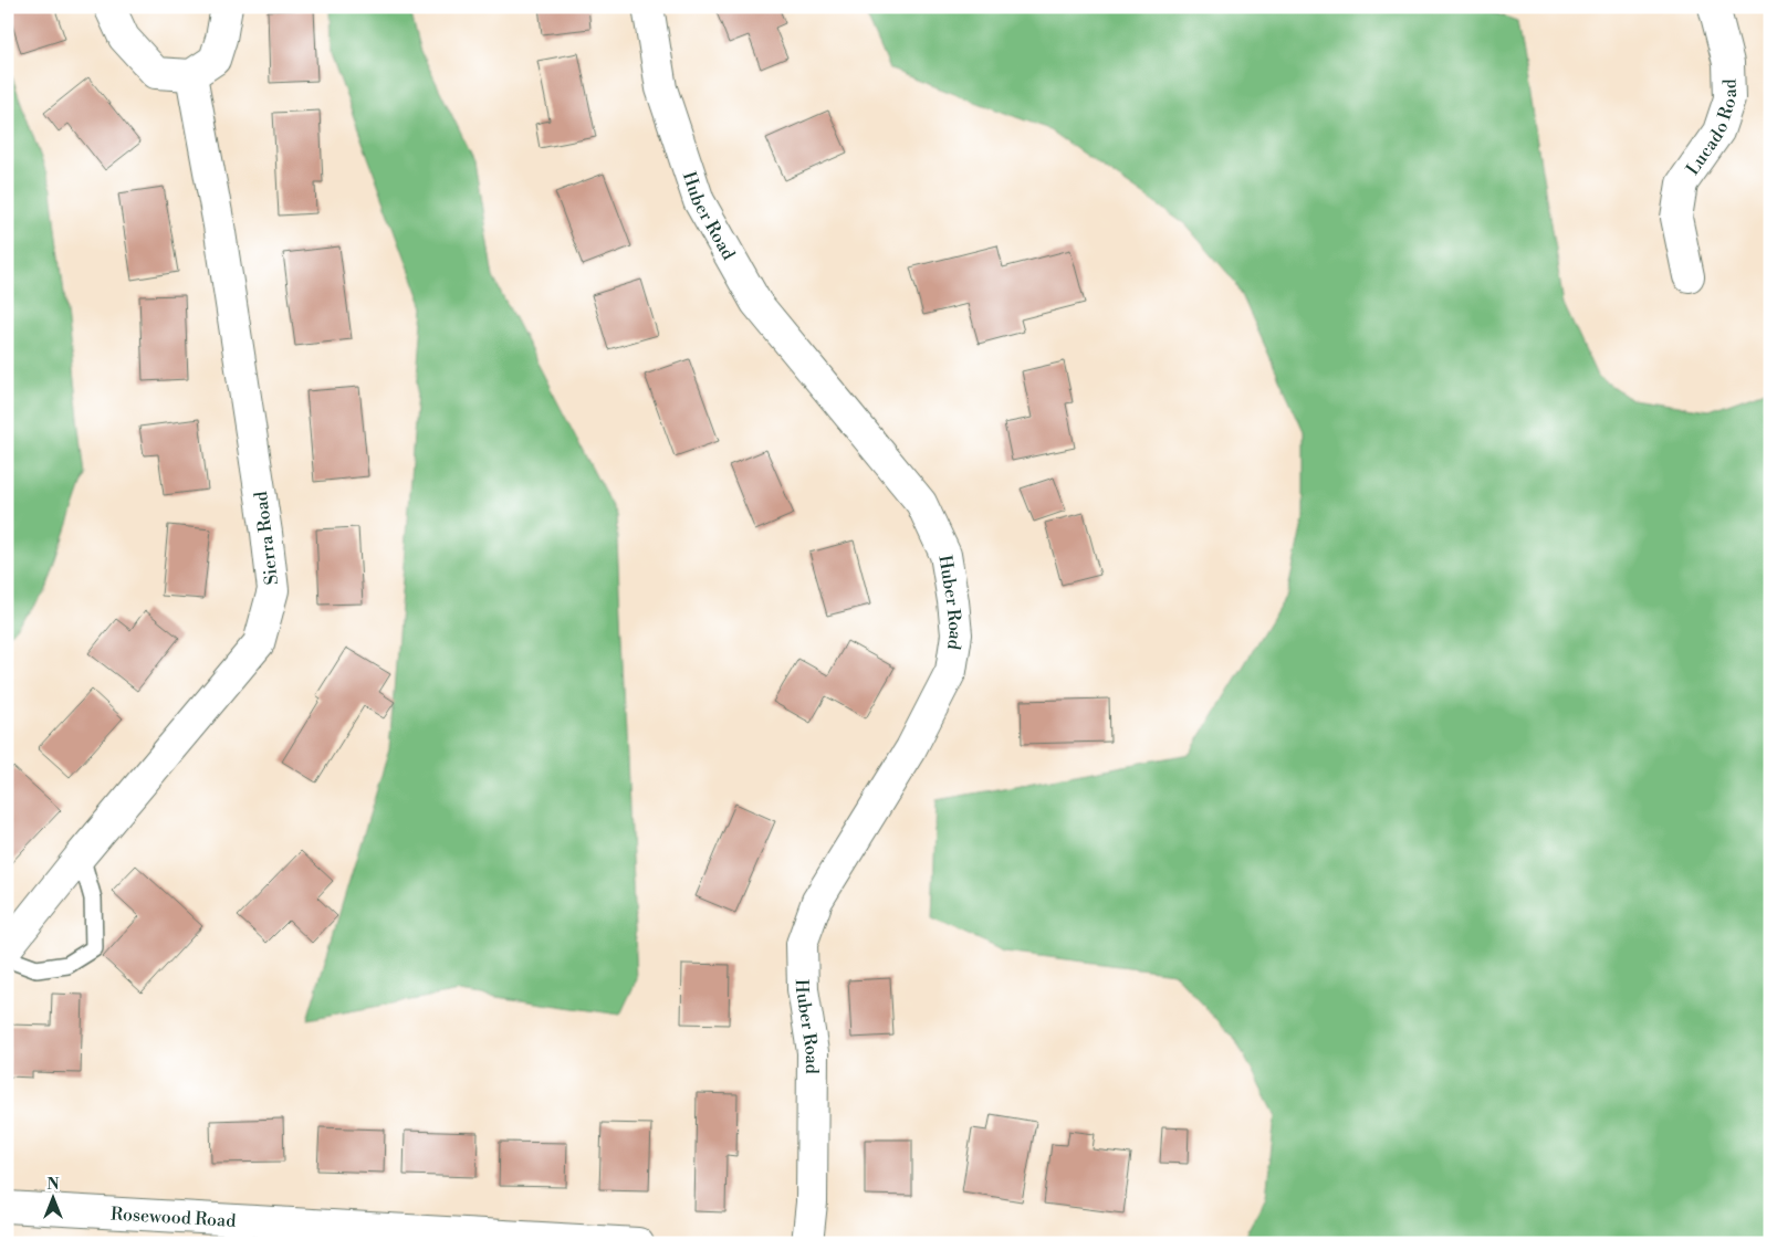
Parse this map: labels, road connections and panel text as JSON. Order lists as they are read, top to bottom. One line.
{"streets":{"street":["Lucado Road","Huber Road","Sierra Road","Rosewood Road"]},"north":"top"}
